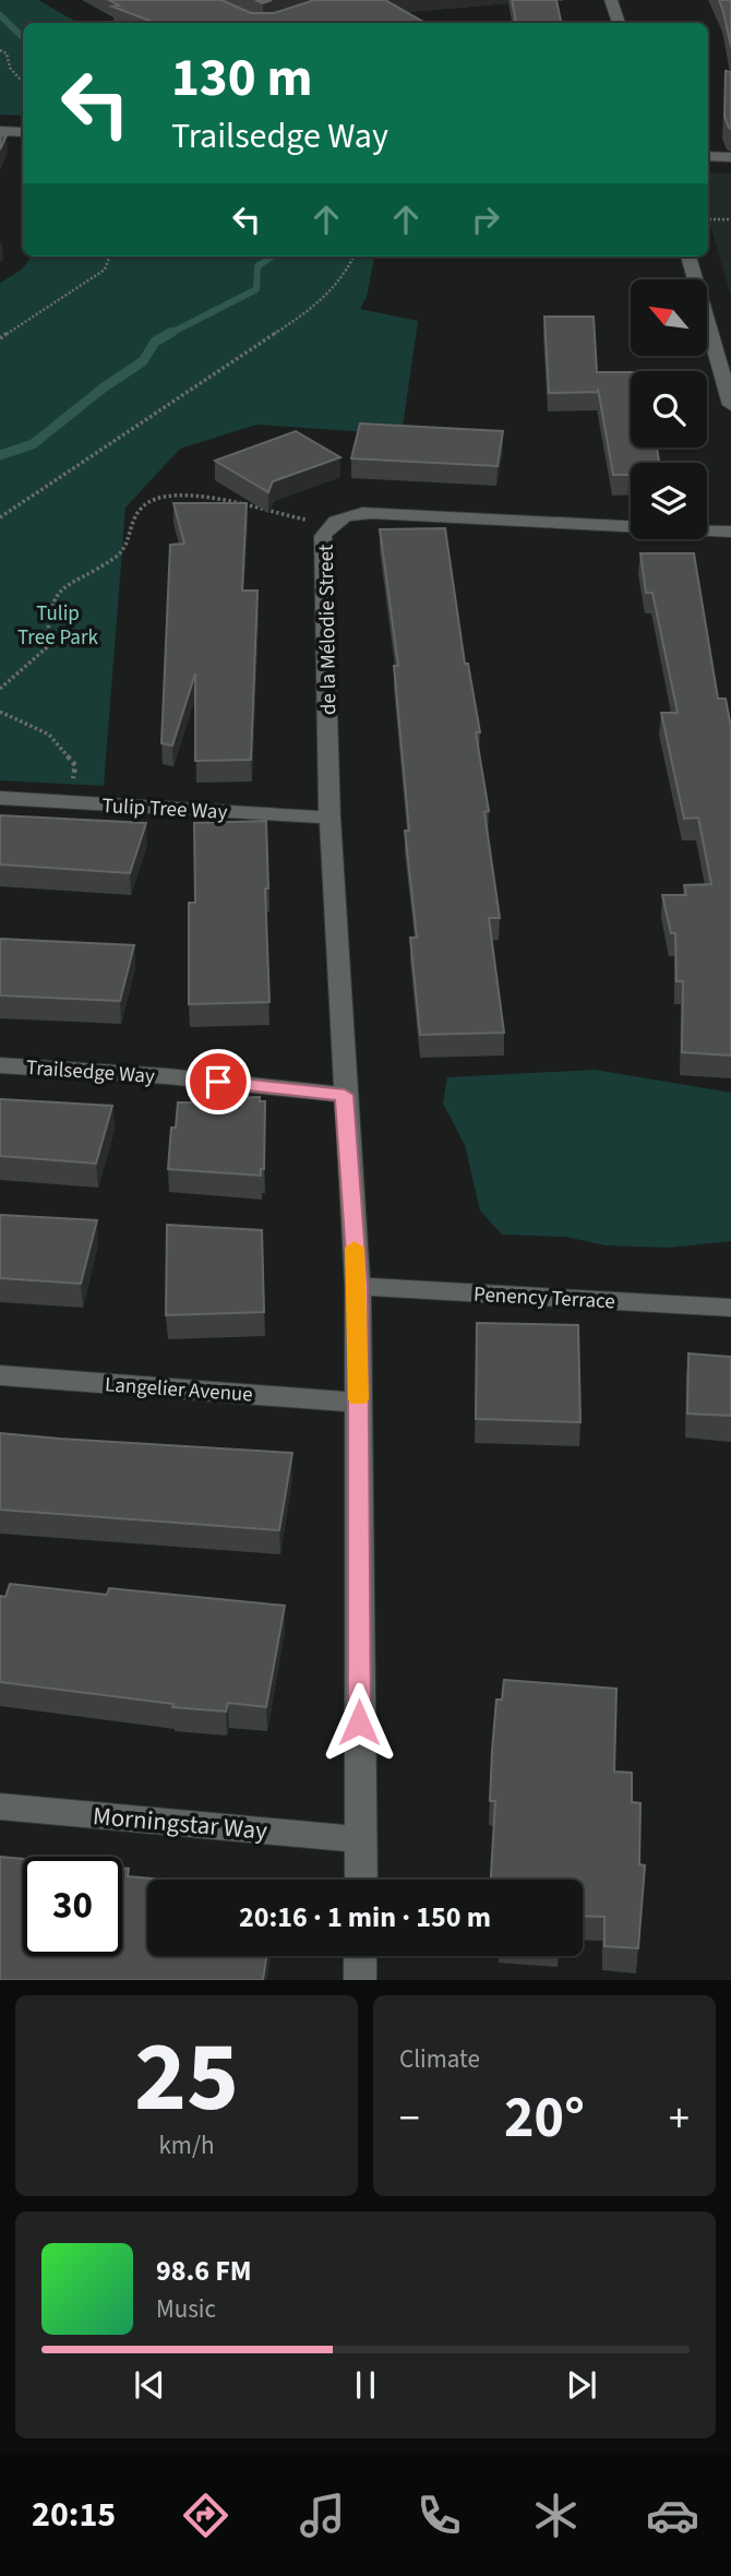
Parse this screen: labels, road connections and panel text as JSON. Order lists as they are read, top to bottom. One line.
{"streets":{"street":["de la Mélodie Street","Tulip Tree Way","Trailsedge Way","Penency Terrace","Langelier Avenue","Morningstar Way"]},"crossings":[["de la Mélodie Street","Tulip Tree Way"],["de la Mélodie Street","Trailsedge Way"]],"parks":["Tulip Tree Park"],"north":"top left","page":{"turn":["130 m","Trailsedge Way"],"limit":"30","trip":"20:16 · 1 min · 150 m","tile":[["25","km/h"],"Climate"],"heat":["−","20°","+"],"song":["98.6 FM","Music"],"tabs":"20:15"}}
